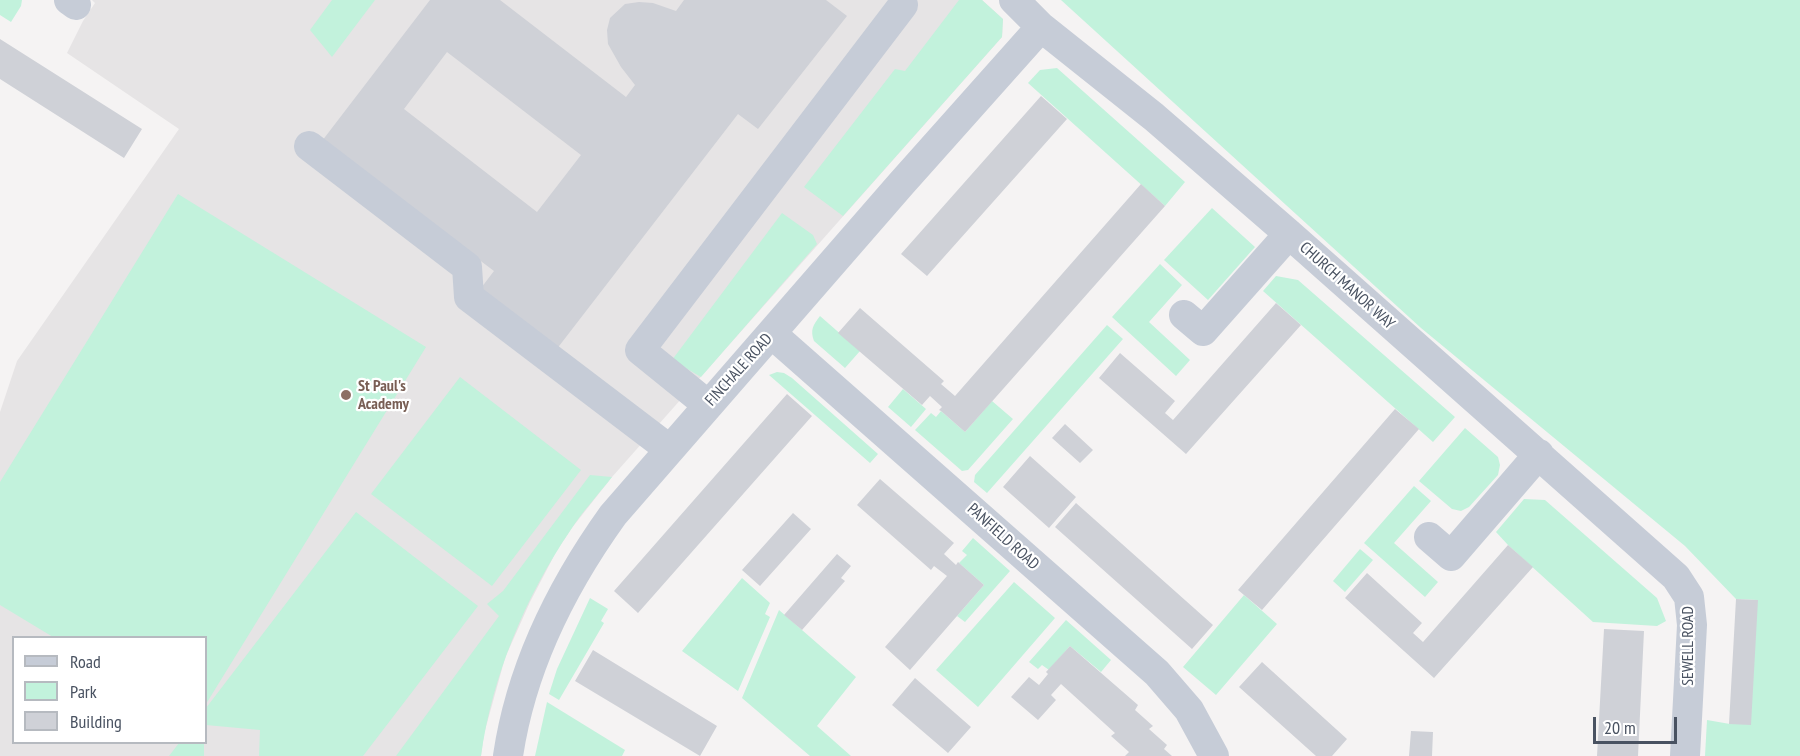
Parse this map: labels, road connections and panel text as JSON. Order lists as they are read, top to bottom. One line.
{"streets":{"street":["CHURCH MANOR WAY","FINCHALE ROAD","PANFIELD ROAD","SEWELL ROAD"]},"crossings":[["CHURCH MANOR WAY","FINCHALE ROAD"],["CHURCH MANOR WAY","SEWELL ROAD"],["FINCHALE ROAD","PANFIELD ROAD"]],"places":["St Paul's Academy"],"legend":["Road","Park","Building"],"scale_bar":"20 m"}
